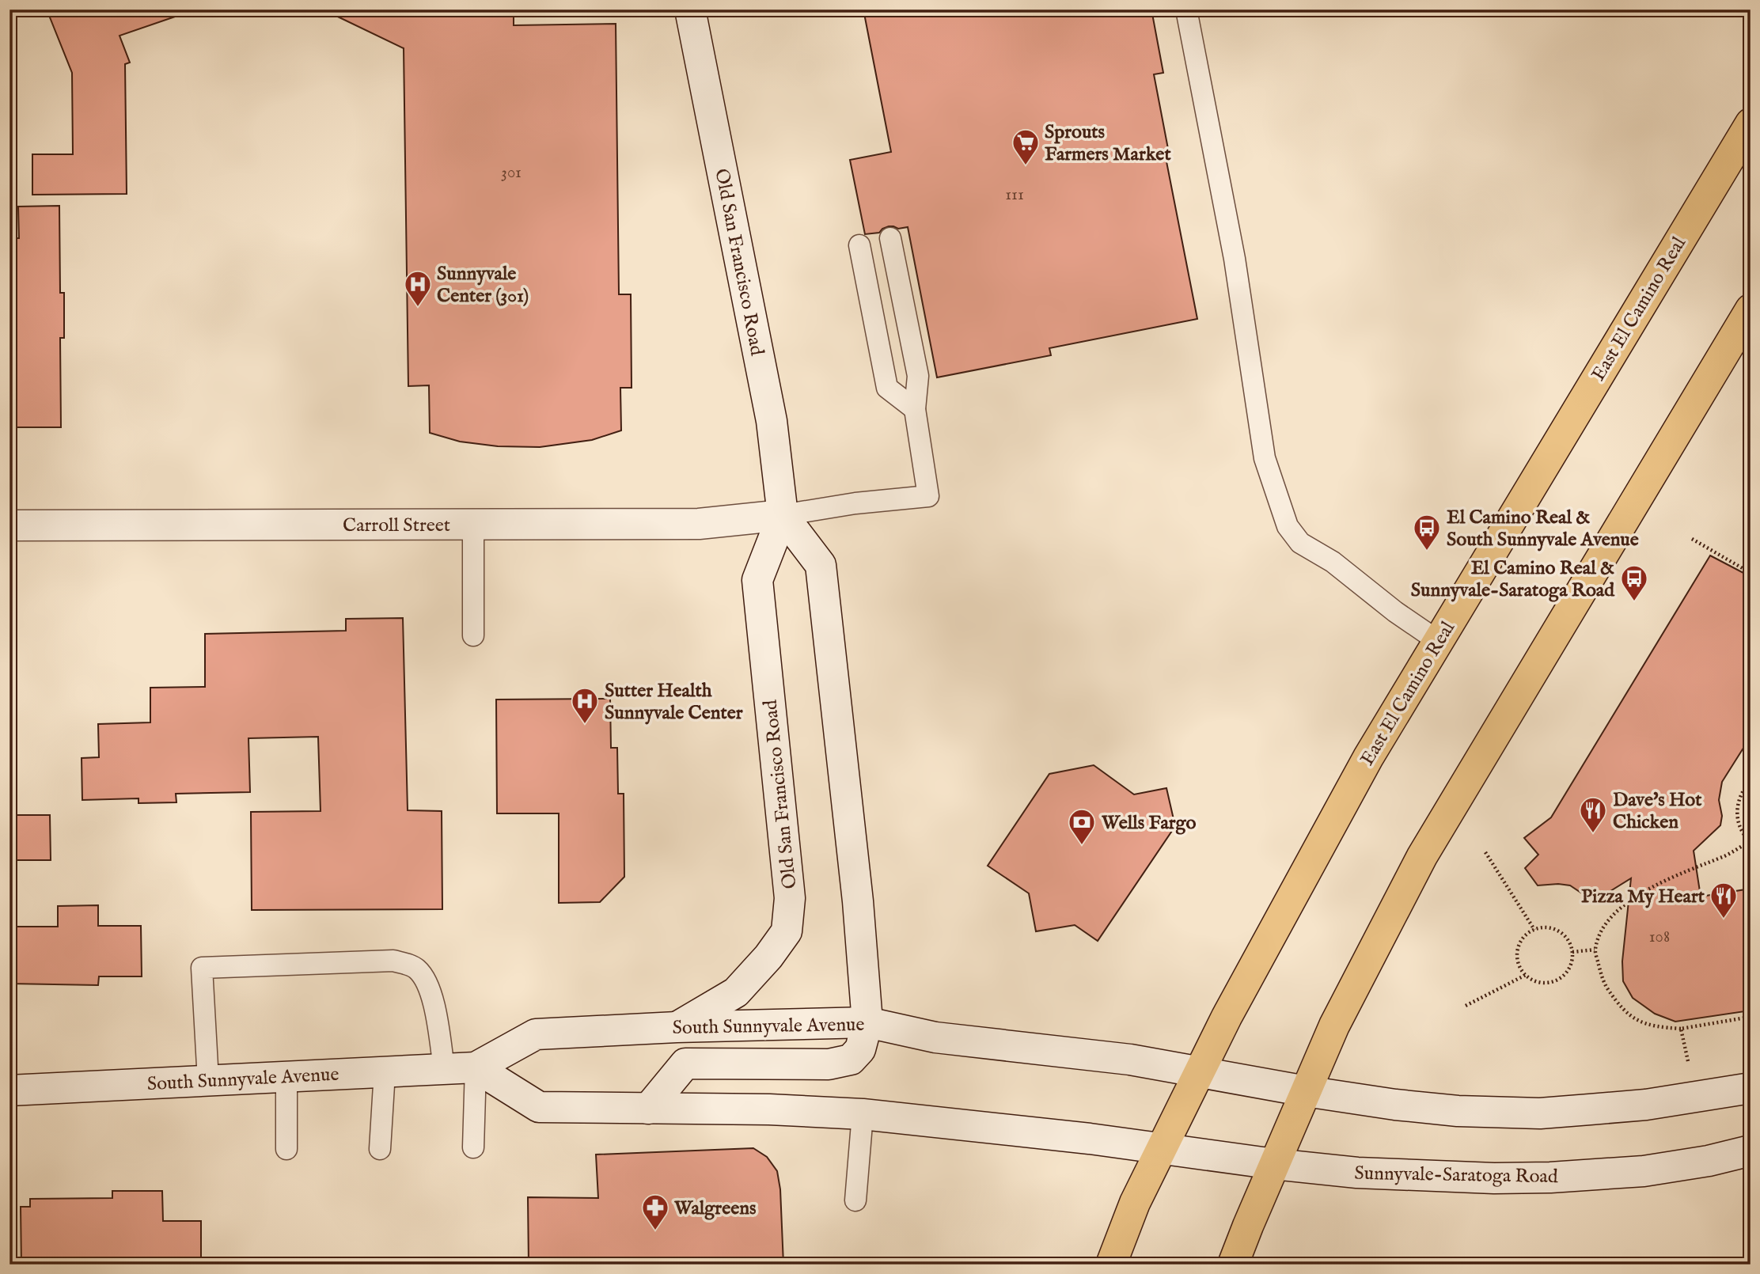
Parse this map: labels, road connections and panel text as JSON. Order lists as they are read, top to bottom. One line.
{"streets":{"main road":["Old San Francisco Road","East El Camino Real","Carroll Street","South Sunnyvale Avenue","Sunnyvale-Saratoga Road"]},"crossings":[["Old San Francisco Road","Carroll Street"],["Old San Francisco Road","South Sunnyvale Avenue"],["East El Camino Real","South Sunnyvale Avenue"],["East El Camino Real","Sunnyvale-Saratoga Road"]],"places":{"supermarket":["Sprouts Farmers Market"],"hospital":["Sunnyvale Center (301)","Sutter Health Sunnyvale Center"],"bus stop":["El Camino Real & South Sunnyvale Avenue","El Camino Real & Sunnyvale-Saratoga Road"],"restaurant":["Dave's Hot Chicken","Pizza My Heart"],"bank":["Wells Fargo"],"pharmacy":["Walgreens"]},"house_numbers":["301","111","108"]}
